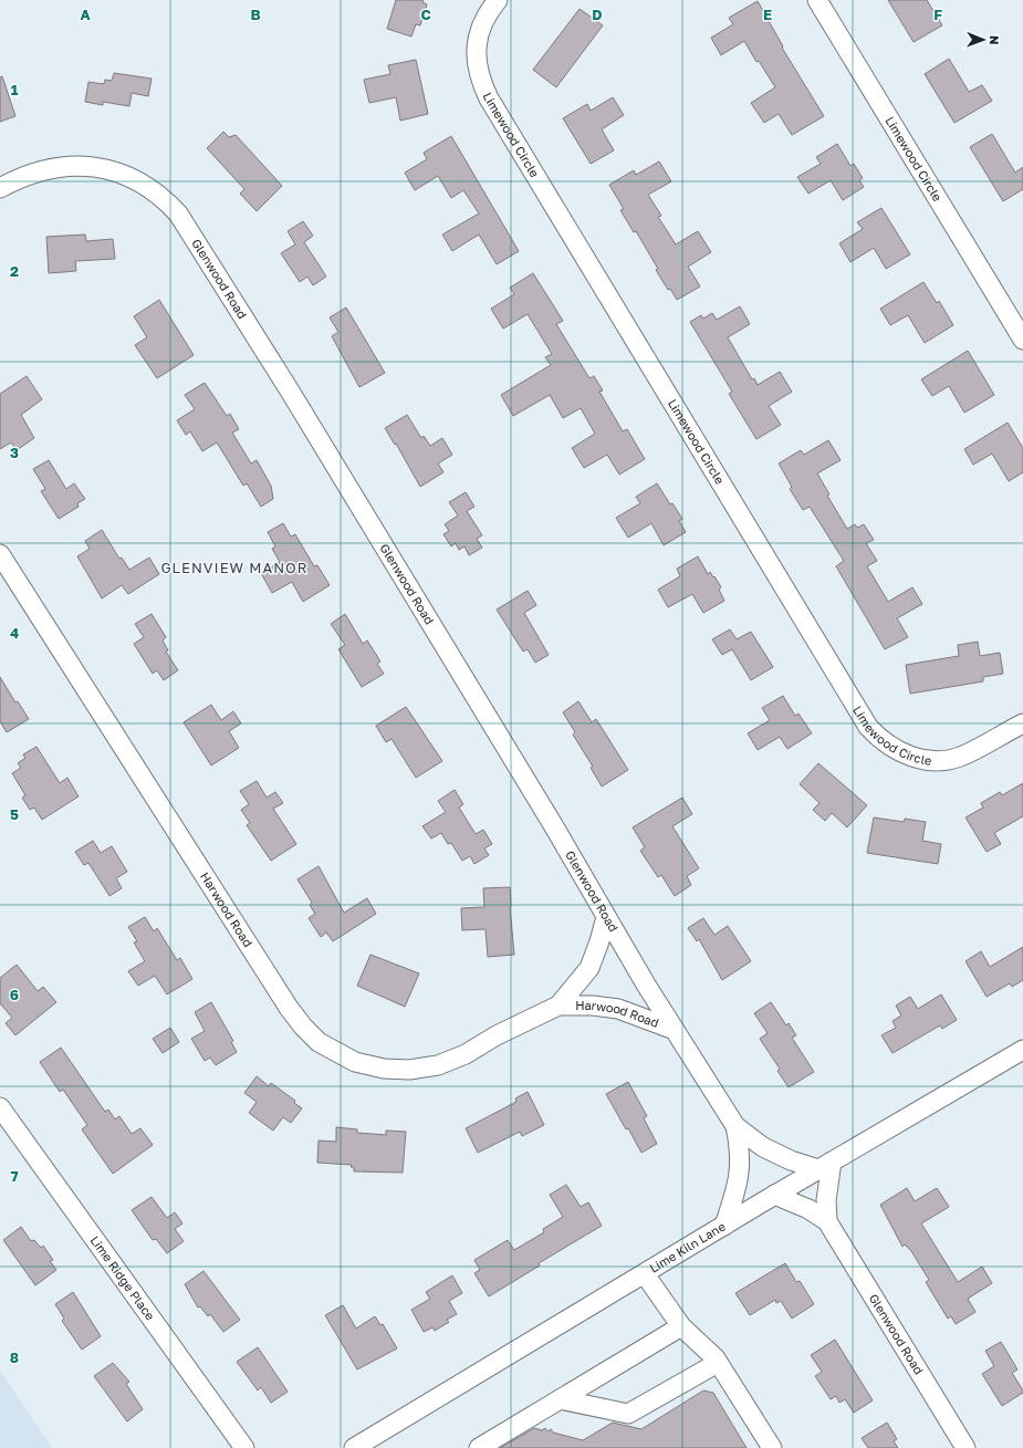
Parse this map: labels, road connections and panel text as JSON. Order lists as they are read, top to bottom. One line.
{"streets":{"street":["Limewood Circle","Glenwood Road","Harwood Road","Lime Kiln Lane","Lime Ridge Place"]},"crossings":[["Glenwood Road","Harwood Road"],["Glenwood Road","Lime Kiln Lane"]],"districts":["GLENVIEW MANOR"],"north":"right","grid":{"columns":["A","B","C","D","E","F"],"rows":["1","2","3","4","5","6","7","8"]}}
